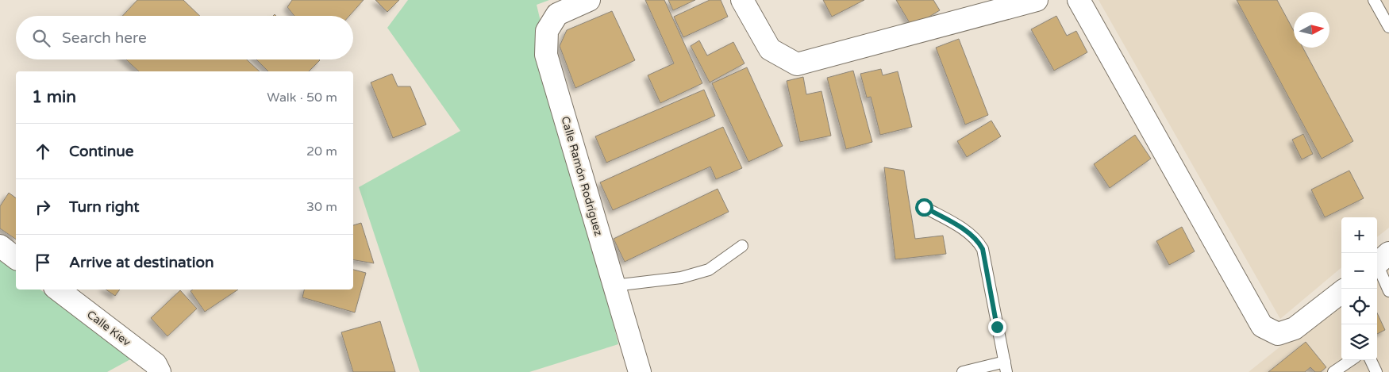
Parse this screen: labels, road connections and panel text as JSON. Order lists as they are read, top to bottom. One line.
{"streets":{"street":["Calle Ramón Rodríguez","Calle Kiev"]},"north":"right","page":{"search":"Search here","heading":["1 min","Walk · 50 m"],"list":[["Continue","20 m"],["Turn right","30 m"],"Arrive at destination"],"map_buttons":["+","−"]}}
